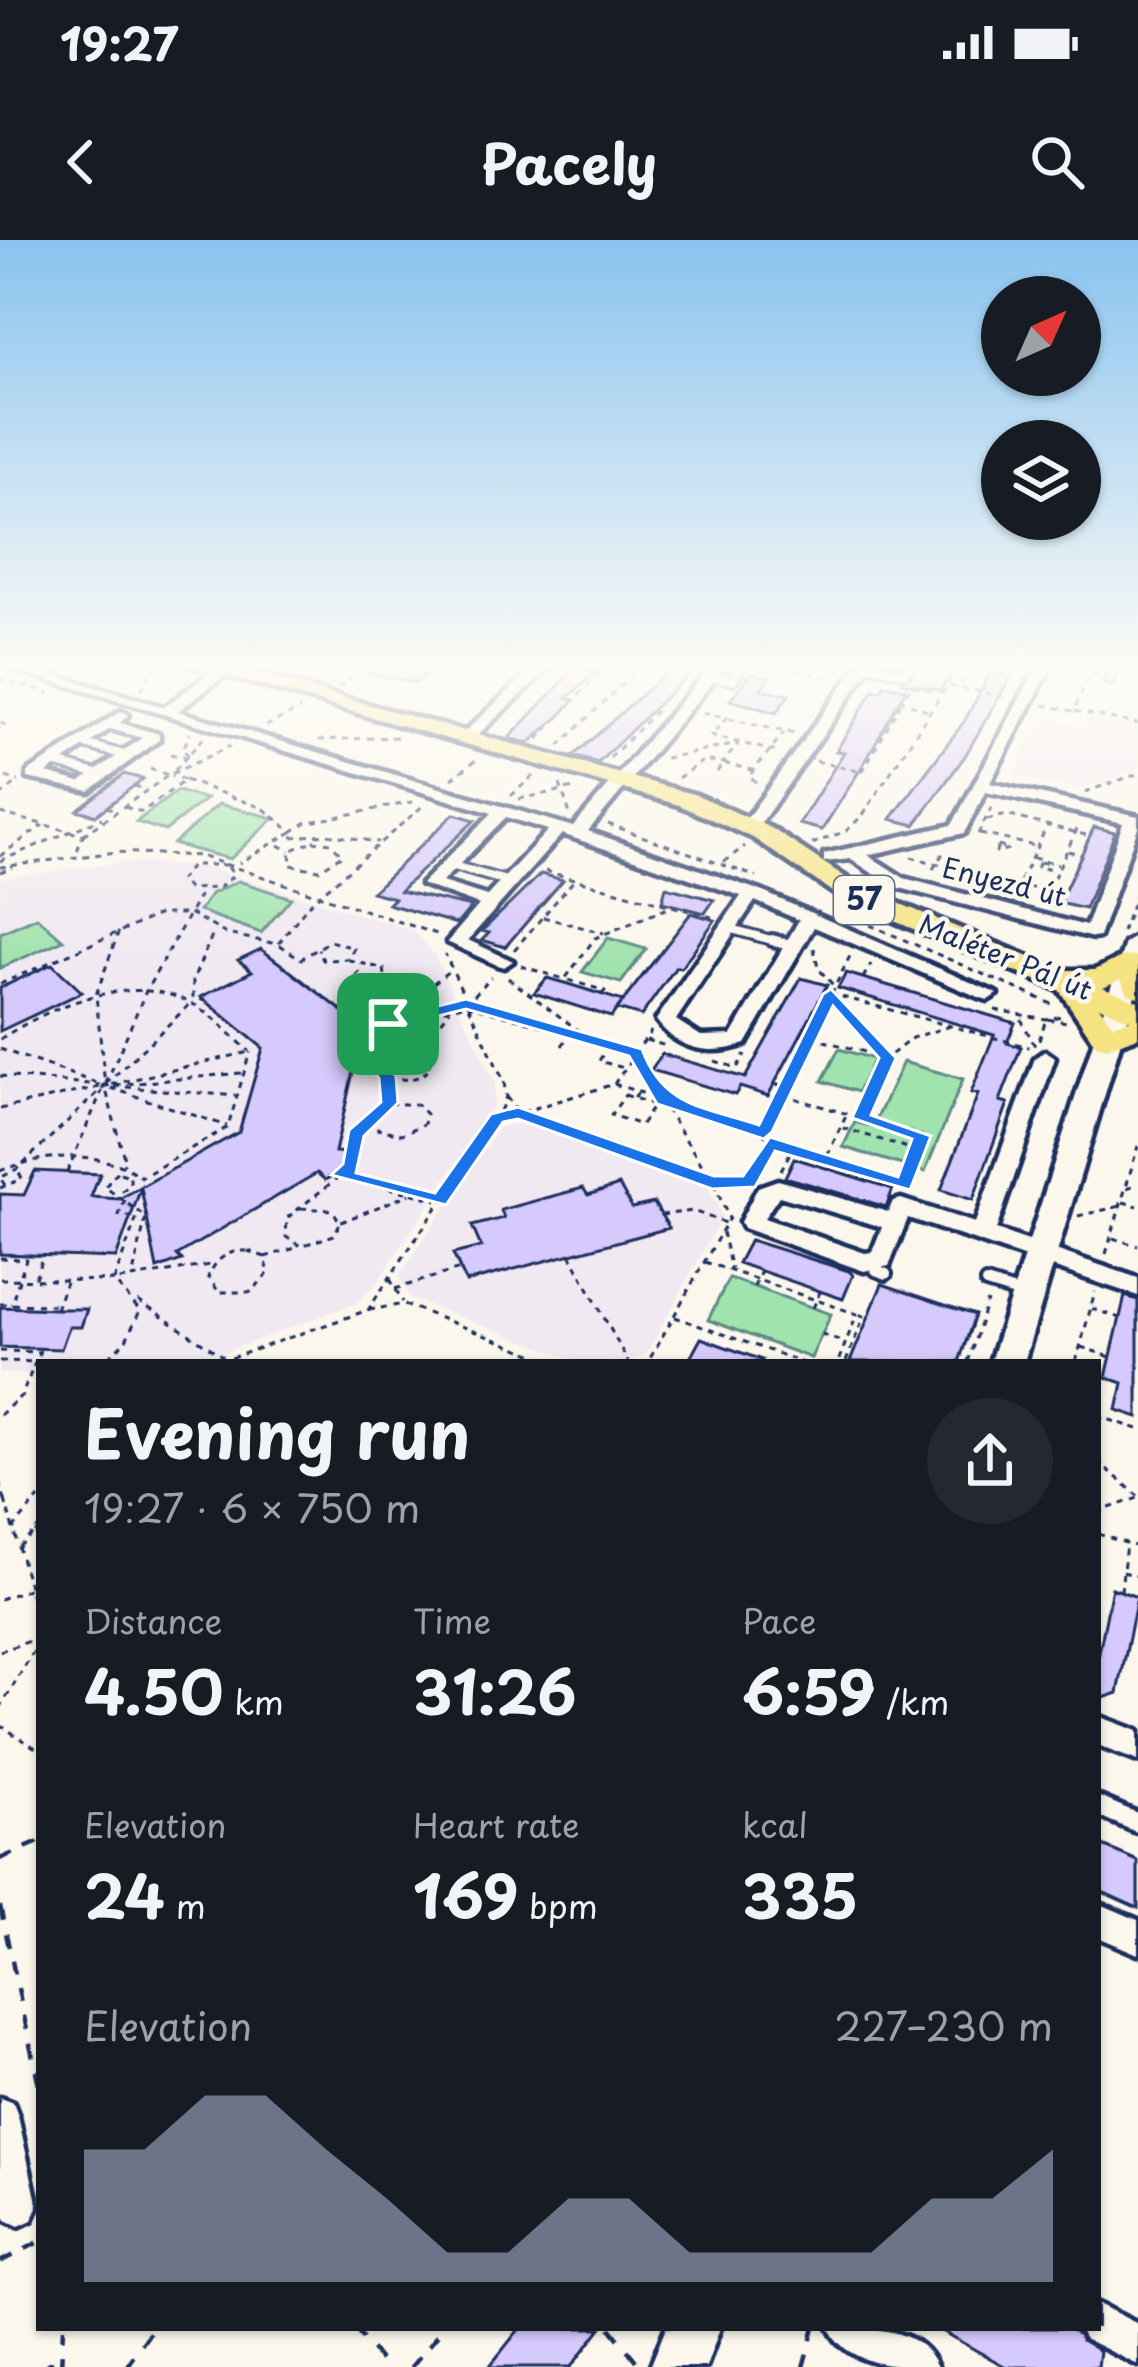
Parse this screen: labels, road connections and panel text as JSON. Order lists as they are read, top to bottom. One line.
{"streets":{"main road":["57","Maléter Pál út"],"street":["Enyezd út"]},"north":"top right","page":{"status":"19:27","header":"Pacely","heading":["Evening run","19:27 · 6 × 750 m"],"stats":[["Distance","4.50 km"],["Time","31:26"],["Pace","6:59 /km"],["Elevation","24 m"],["Heart rate","169 bpm"],["kcal","335"]],"chart":["Elevation","227–230 m"]}}
